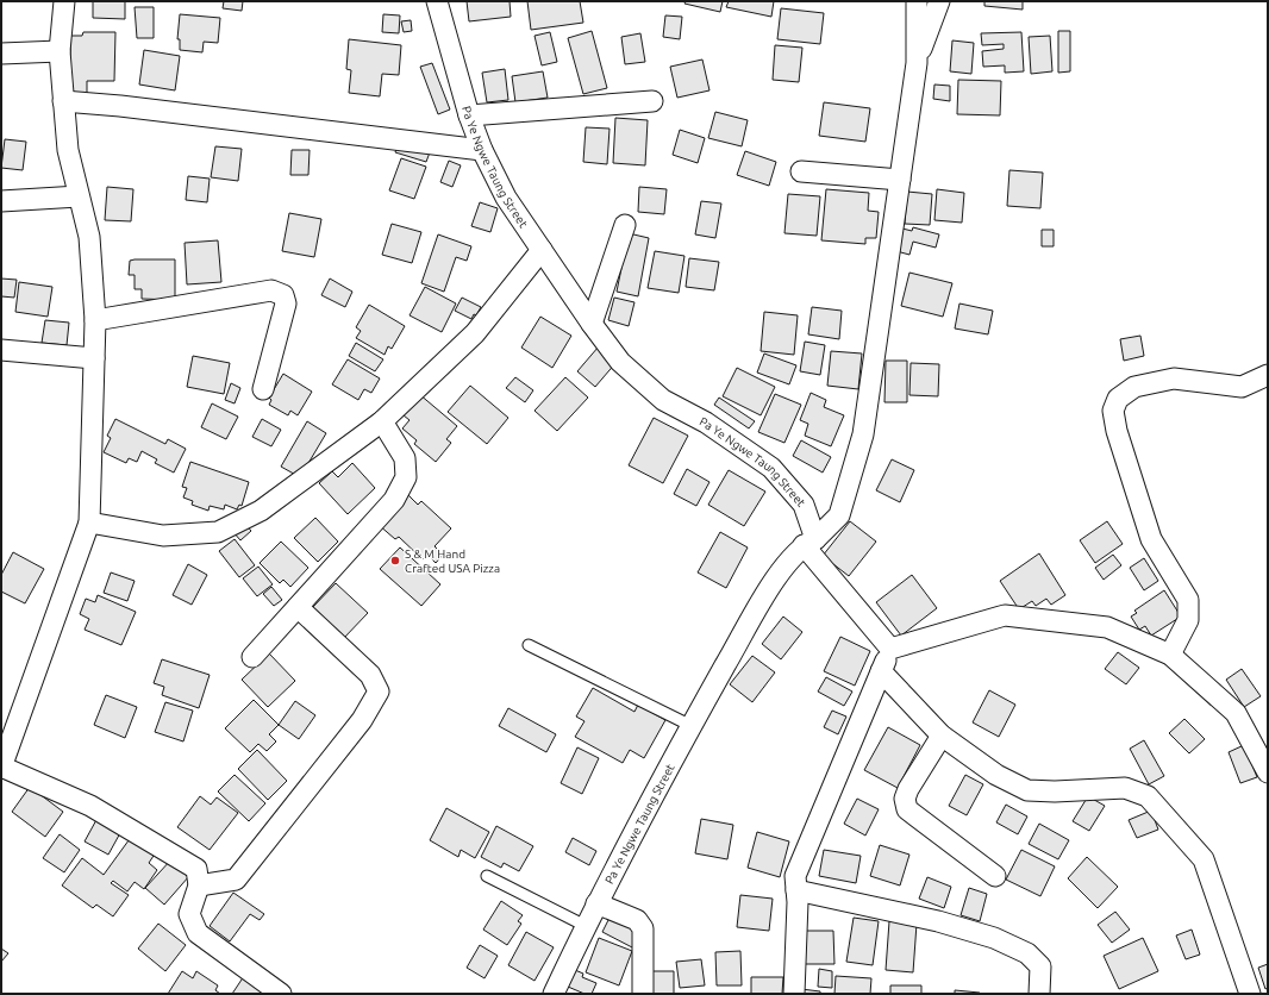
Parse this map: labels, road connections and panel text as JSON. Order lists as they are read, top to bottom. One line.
{"streets":{"street":["Pa Ye Ngwe Taung Street"]},"places":["S & M Hand Crafted USA Pizza"]}
